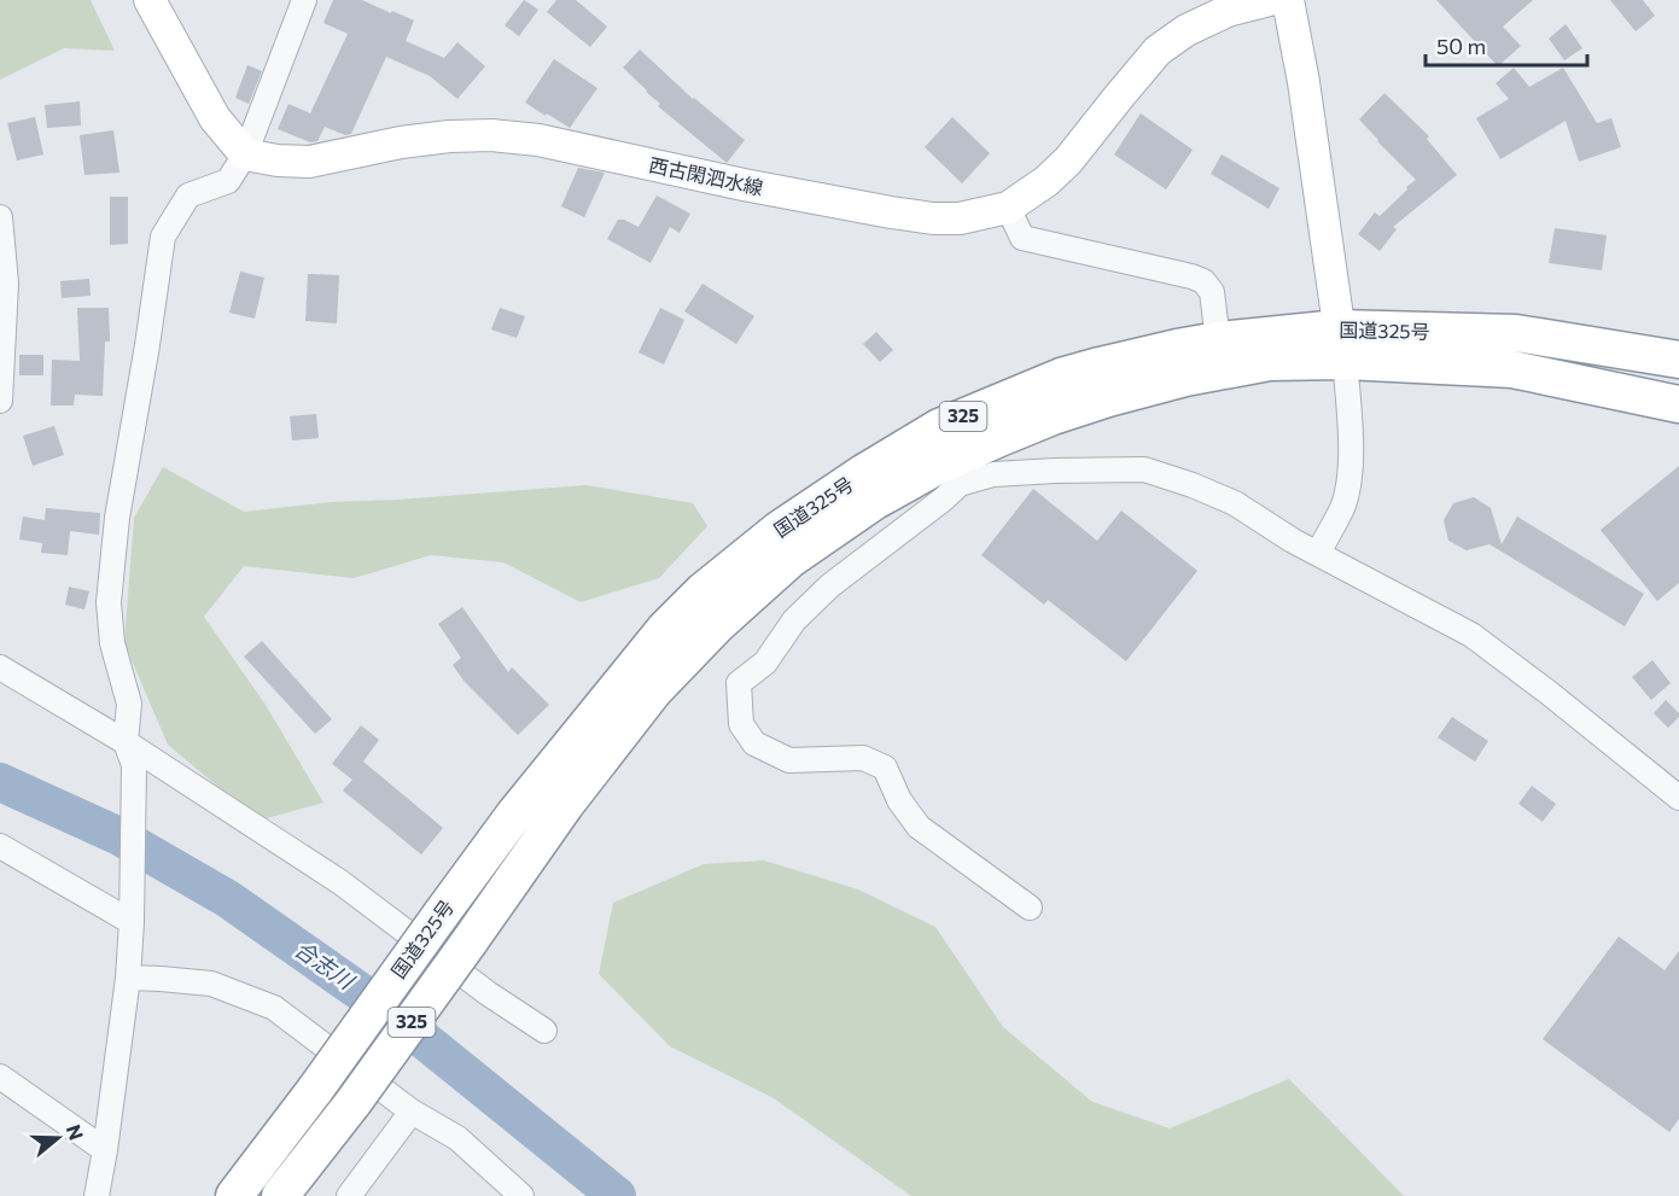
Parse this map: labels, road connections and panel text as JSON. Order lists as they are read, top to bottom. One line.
{"streets":{"highway":["国道325号","325"],"main road":["西古閑泗水線"]},"water":["合志川"],"scale_bar":"50 m","north":"right"}
